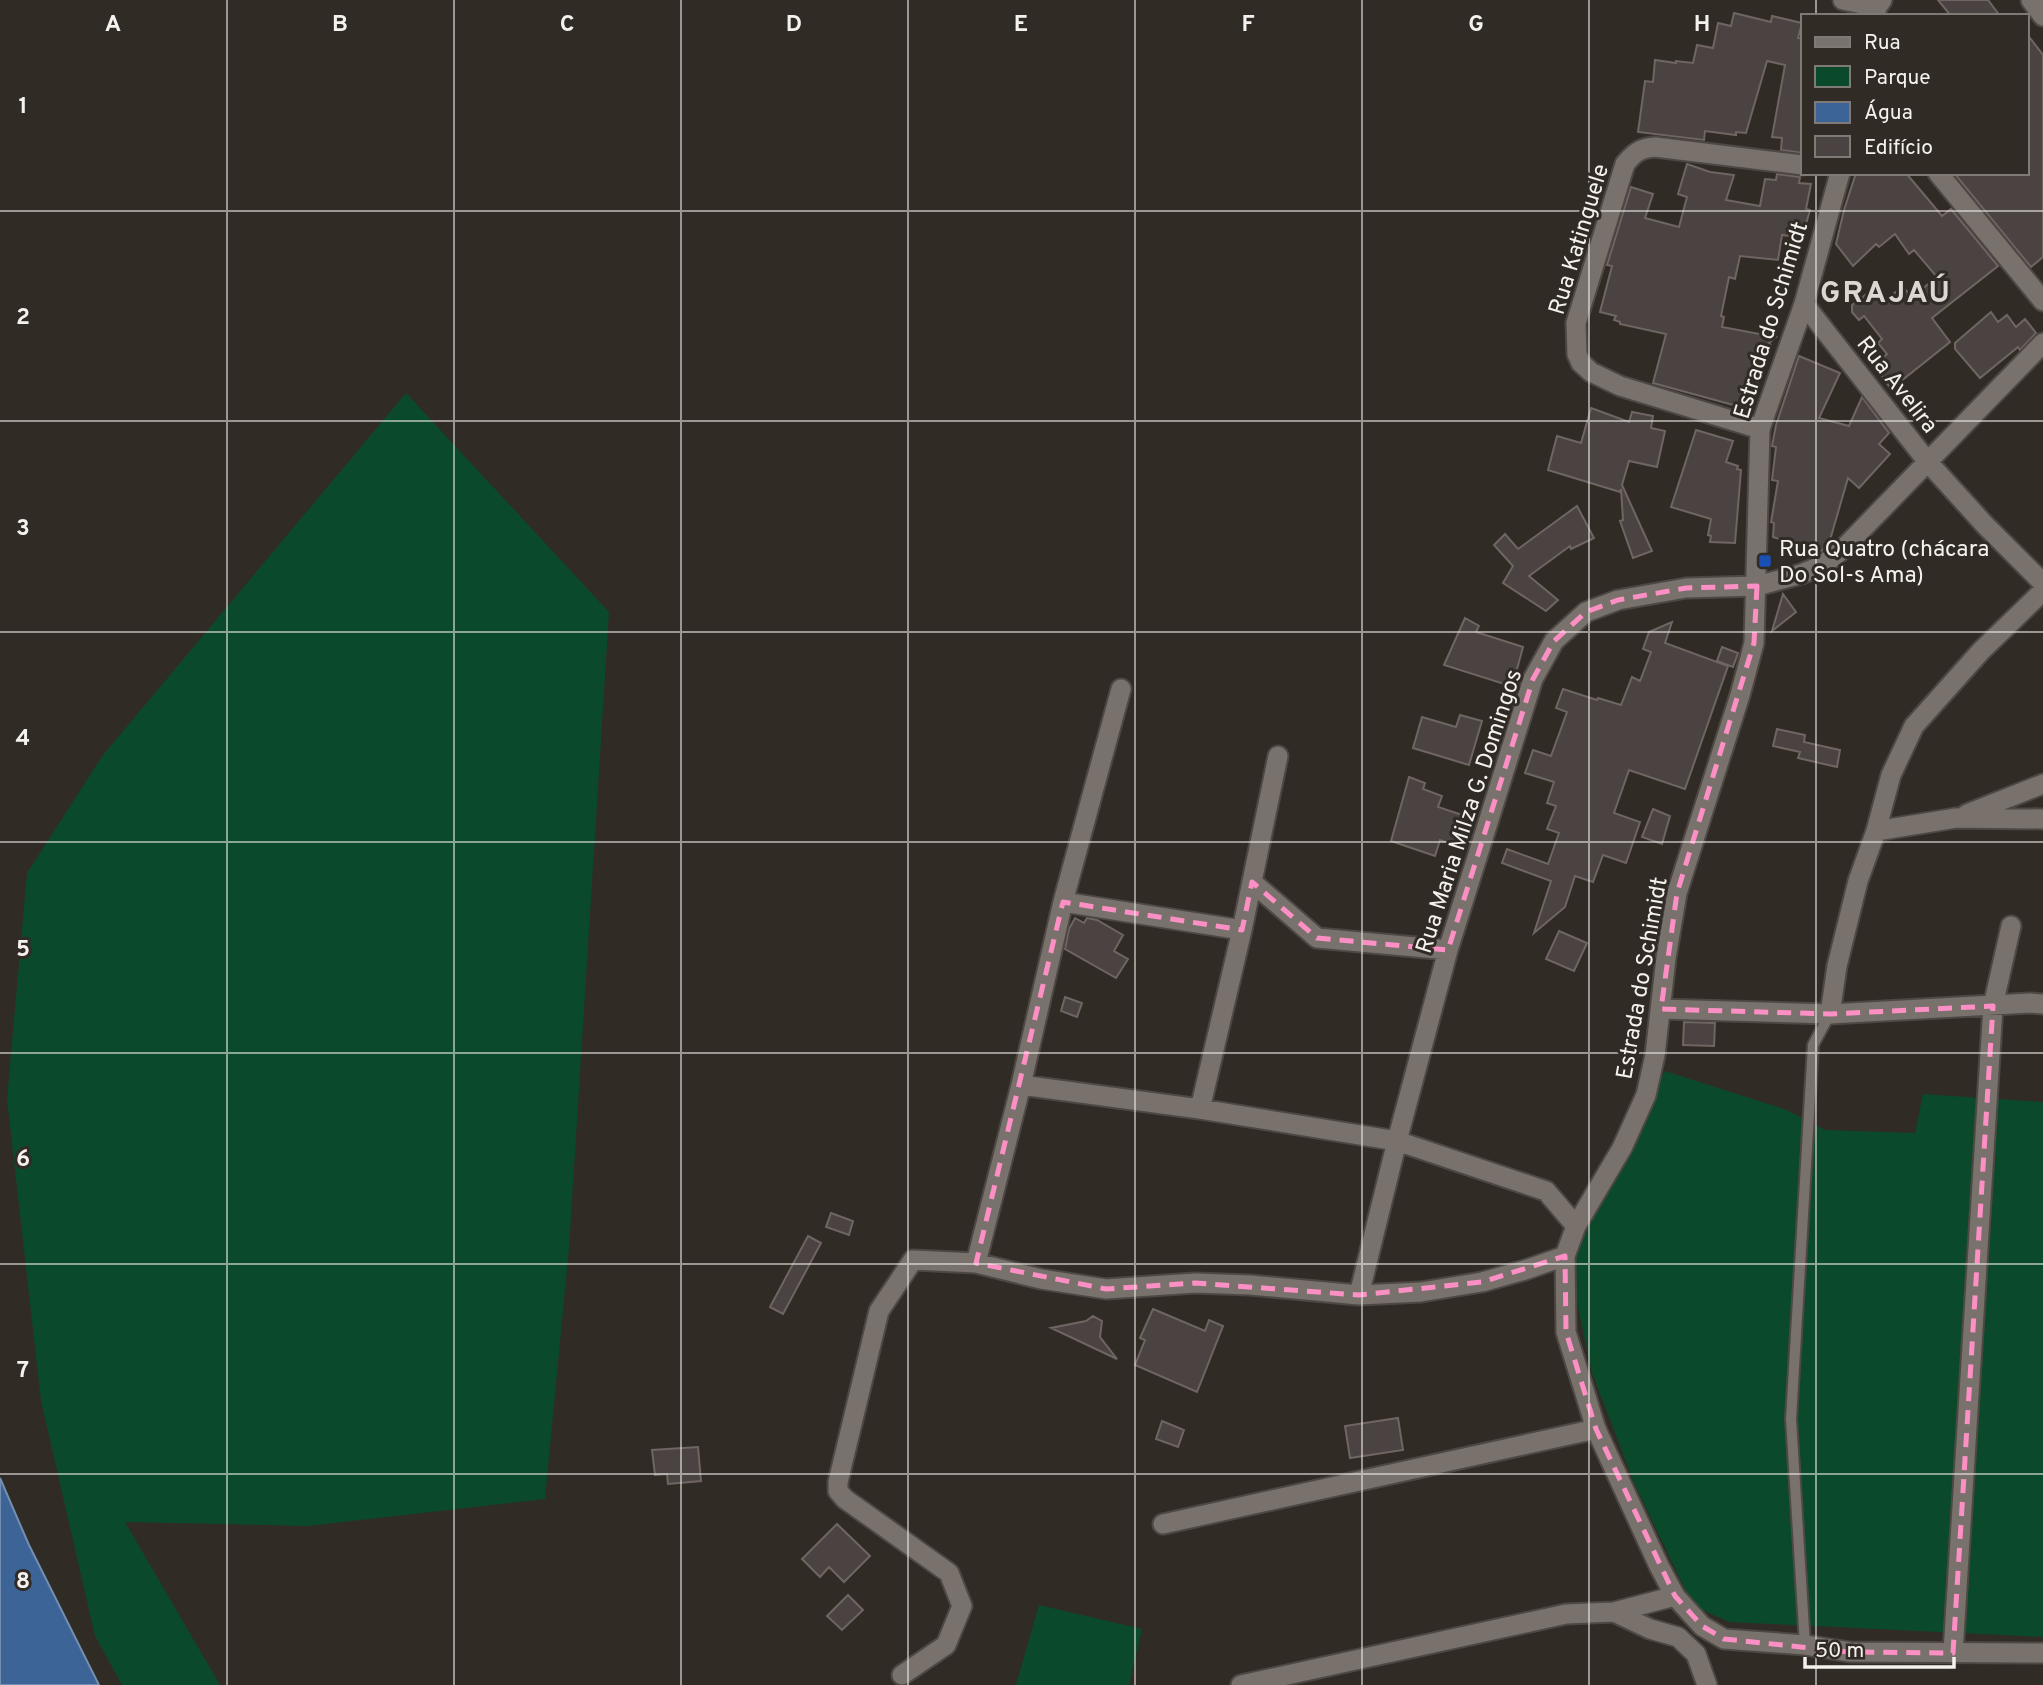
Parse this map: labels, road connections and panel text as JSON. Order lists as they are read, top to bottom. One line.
{"streets":{"street":["Rua Katinguele","Estrada do Schimidt","Rua Avelira","Rua Maria Milza G. Domingos"]},"crossings":[["Rua Katinguele","Estrada do Schimidt"],["Estrada do Schimidt","Rua Avelira"],["Estrada do Schimidt","Rua Maria Milza G. Domingos"],["Rua Avelira","Rua Maria Milza G. Domingos"]],"districts":["GRAJAÚ"],"places":{"transit":["Rua Quatro (chácara Do Sol-s Ama)"]},"legend":["Rua","Parque","Água","Edifício"],"scale_bar":"50 m","grid":{"columns":["A","B","C","D","E","F","G","H"],"rows":["1","2","3","4","5","6","7","8"]}}
